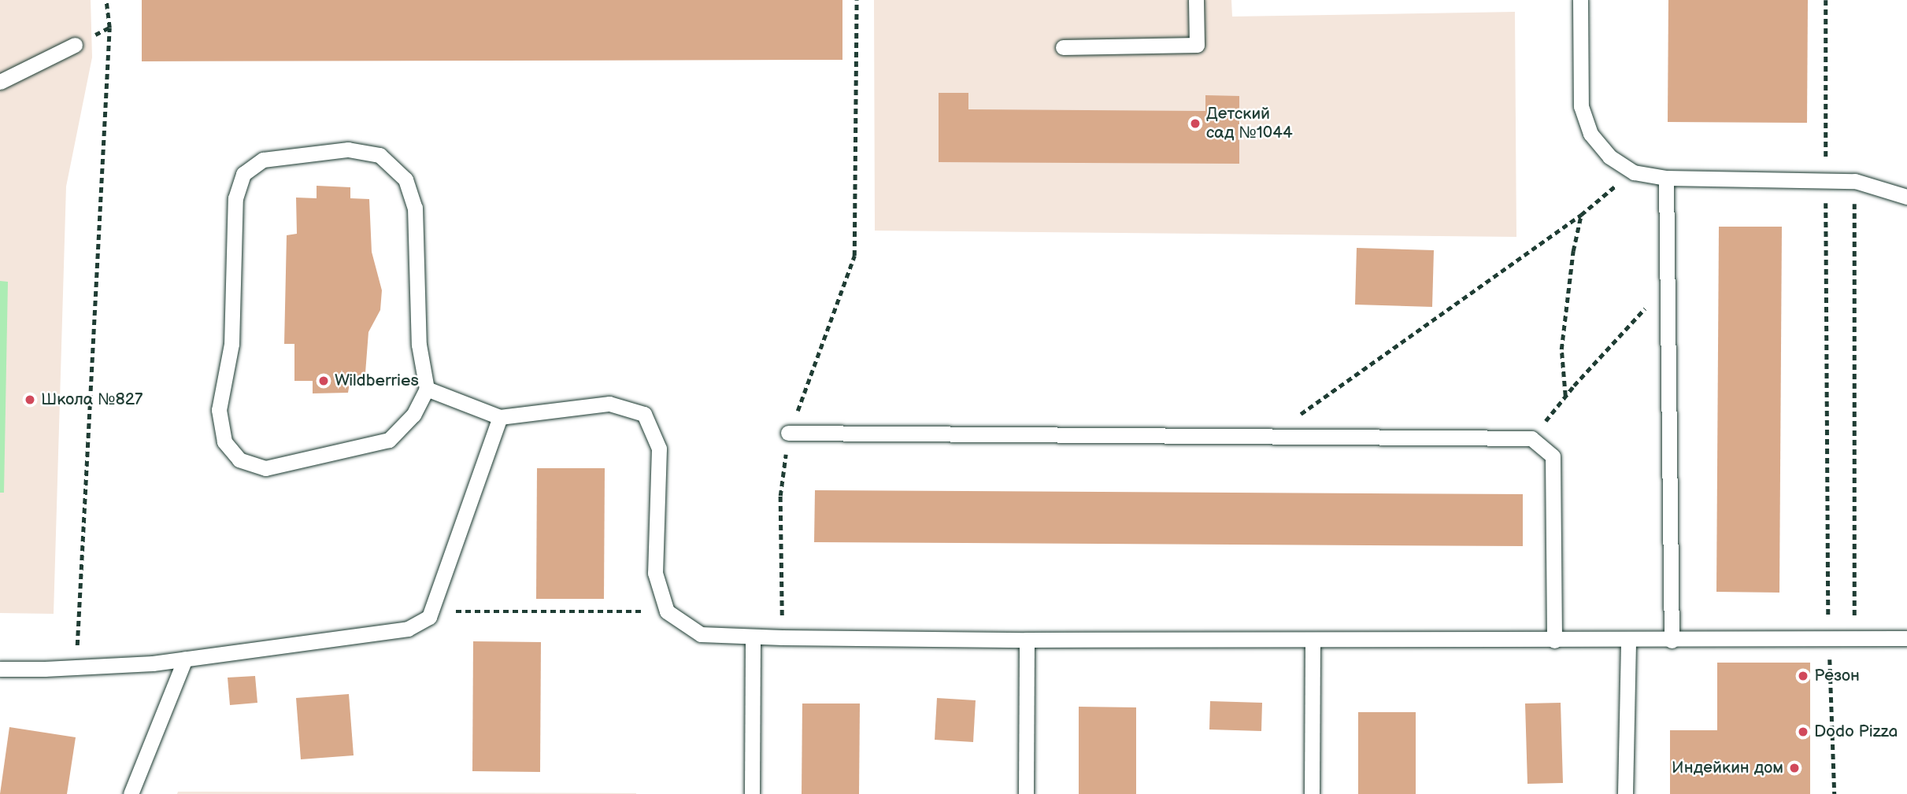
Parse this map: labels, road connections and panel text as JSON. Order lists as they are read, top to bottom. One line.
{"places":["Детский сад №1044","Wildberries","Школа №827","Резон","Dodo Pizza","Индейкин дом"]}
